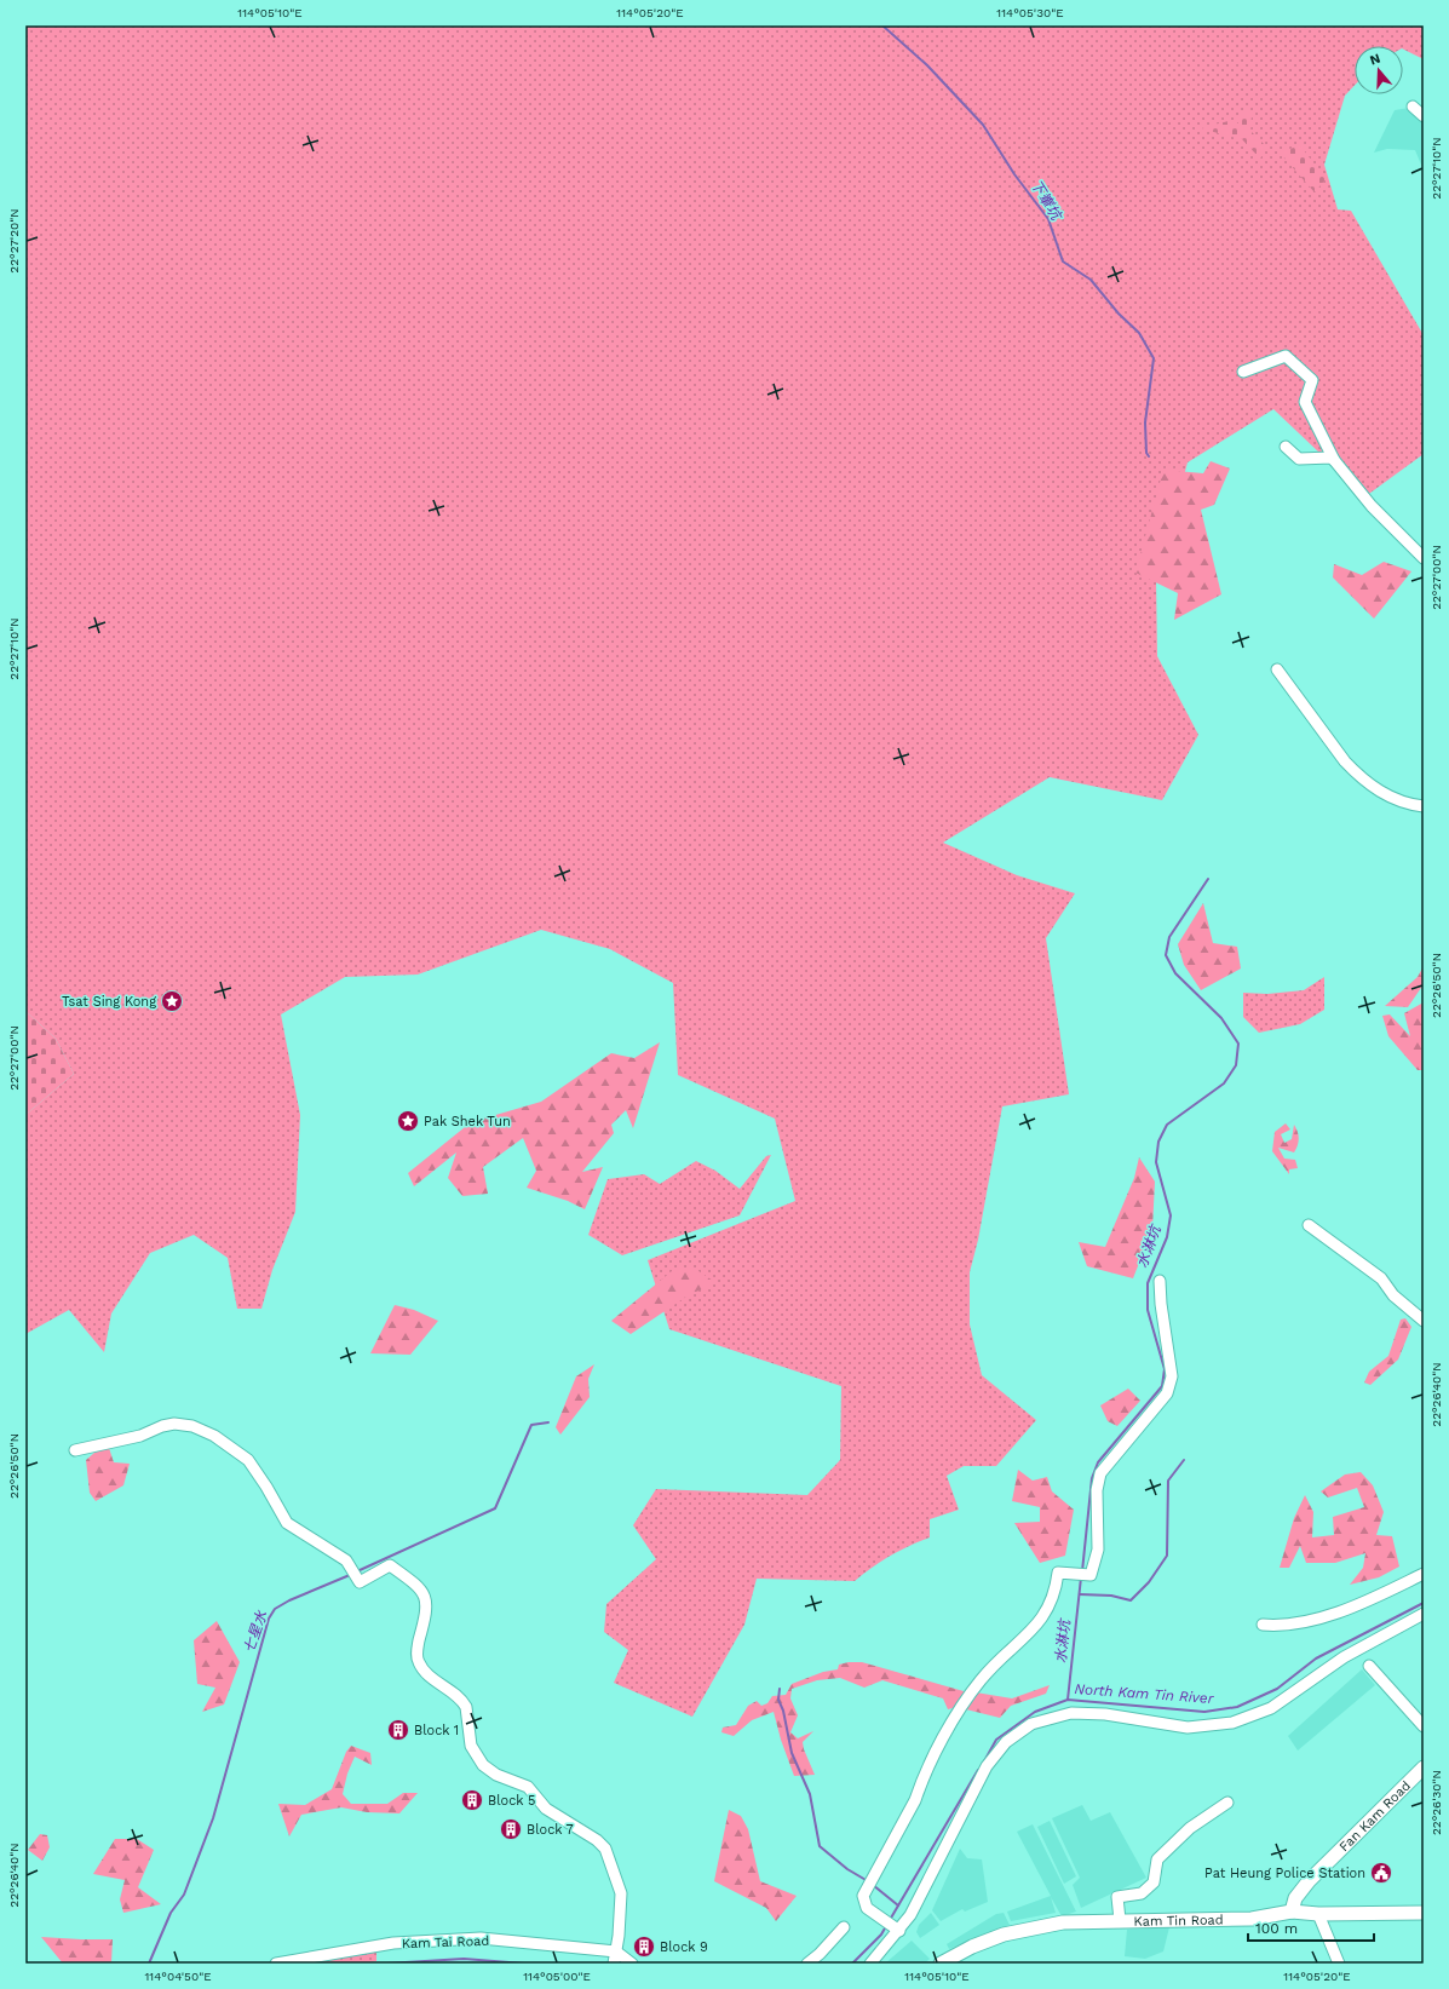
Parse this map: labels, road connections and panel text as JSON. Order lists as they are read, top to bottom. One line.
{"streets":{"main road":["Fan Kam Road","Kam Tin Road"],"street":["Kam Tai Road"]},"crossings":[["Fan Kam Road","Kam Tin Road"]],"water":["下輋坑","水淋坑","七星水","North Kam Tin River"],"places":{"place":["Tsat Sing Kong","Pak Shek Tun"],"building":["Block 1","Block 5","Block 7","Block 9"],"public building":["Pat Heung Police Station"]},"scale_bar":"100 m","north":"top","coordinates":["114°05'10\"E","114°05'20\"E","114°05'30\"E","22°27'10\"N","22°27'20\"N","22°27'00\"N","22°26'50\"N","22°26'40\"N","22°26'30\"N","114°04'50\"E","114°05'00\"E"]}
